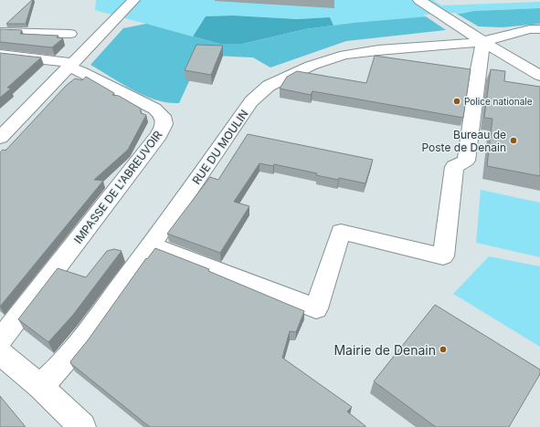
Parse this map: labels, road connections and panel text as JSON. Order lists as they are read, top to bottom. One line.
{"streets":{"street":["RUE DU MOULIN","IMPASSE DE L'ABREUVOIR"]},"places":["Police nationale","Bureau de Poste de Denain","Mairie de Denain"]}
